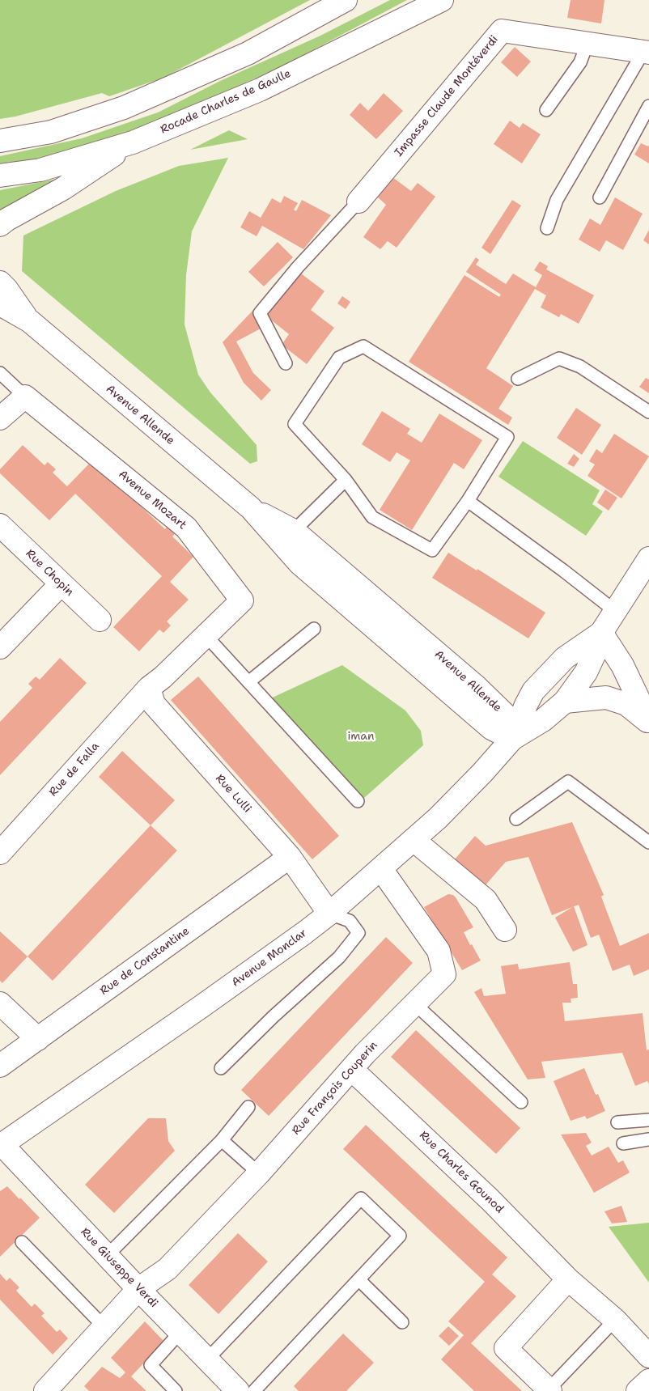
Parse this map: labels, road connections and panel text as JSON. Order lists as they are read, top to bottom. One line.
{"streets":{"street":["Impasse Claude Montéverdi","Rocade Charles de Gaulle","Avenue Allende","Avenue Mozart","Rue Chopin","Rue de Falla","Rue Lulli","Avenue Monclar","Rue de Constantine","Rue François Couperin","Rue Charles Gounod","Rue Giuseppe Verdi"]},"crossings":[["Avenue Allende","Avenue Monclar"],["Avenue Mozart","Rue de Falla"],["Avenue Mozart","Rue Lulli"],["Rue de Falla","Rue Lulli"],["Rue Lulli","Avenue Monclar"],["Rue Lulli","Rue de Constantine"],["Avenue Monclar","Rue François Couperin"],["Avenue Monclar","Rue Giuseppe Verdi"],["Rue François Couperin","Rue Charles Gounod"],["Rue François Couperin","Rue Giuseppe Verdi"]],"parks":["iman"]}
